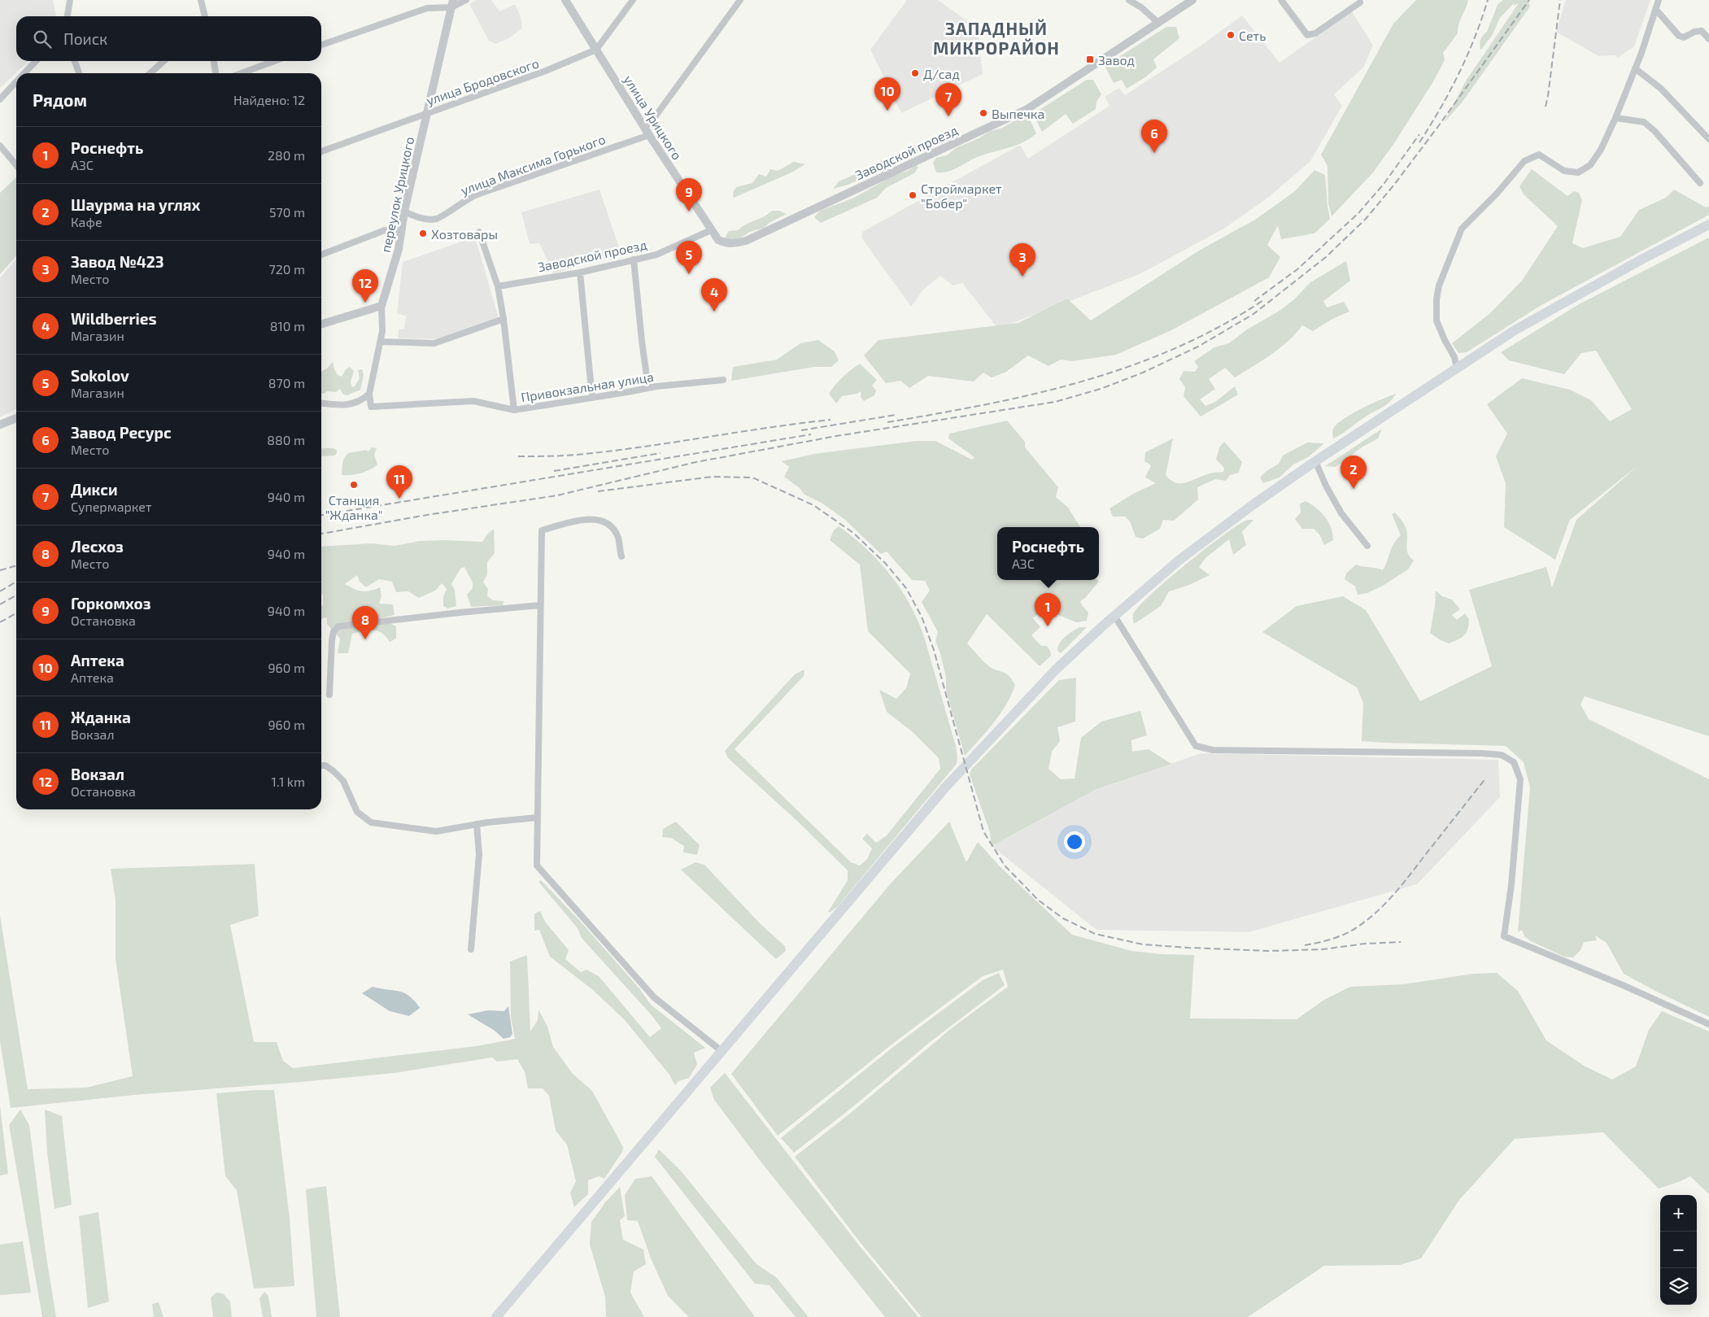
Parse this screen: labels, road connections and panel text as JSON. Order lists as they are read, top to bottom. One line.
{"streets":{"street":["улица Бродовского","улица Урицкого","Заводской проезд","улица Максима Горького","переулок Урицкого","Привокзальная улица"]},"crossings":[["улица Бродовского","улица Урицкого"],["улица Бродовского","переулок Урицкого"],["улица Урицкого","Заводской проезд"],["улица Урицкого","улица Максима Горького"],["улица Максима Горького","переулок Урицкого"],["переулок Урицкого","Привокзальная улица"]],"districts":["ЗАПАДНЫЙ МИКРОРАЙОН"],"places":{"other":["Сеть","Д/сад","Выпечка","Строймаркет \"Бобер\"","Хозтовары","Станция \"Жданка\""],"transit":["Завод"]},"page":{"search":"Поиск","heading":["Рядом","Найдено: 12"],"pins":["10","7","6","9","5","3","12","4","2","11","1","8"],"list":[{"mark":"1","name":"Роснефть","note":"АЗС","value":"280 m"},{"mark":"2","name":"Шаурма на углях","note":"Кафе","value":"570 m"},{"mark":"3","name":"Завод №423","note":"Место","value":"720 m"},{"mark":"4","name":"Wildberries","note":"Магазин","value":"810 m"},{"mark":"5","name":"Sokolov","note":"Магазин","value":"870 m"},{"mark":"6","name":"Завод Ресурс","note":"Место","value":"880 m"},{"mark":"7","name":"Дикси","note":"Супермаркет","value":"940 m"},{"mark":"8","name":"Лесхоз","note":"Место","value":"940 m"},{"mark":"9","name":"Горкомхоз","note":"Остановка","value":"940 m"},{"mark":"10","name":"Аптека","note":"Аптека","value":"960 m"},{"mark":"11","name":"Жданка","note":"Вокзал","value":"960 m"},{"mark":"12","name":"Вокзал","note":"Остановка","value":"1.1 km"}],"popup":["Роснефть","АЗС"],"map_buttons":["+","−"]}}
